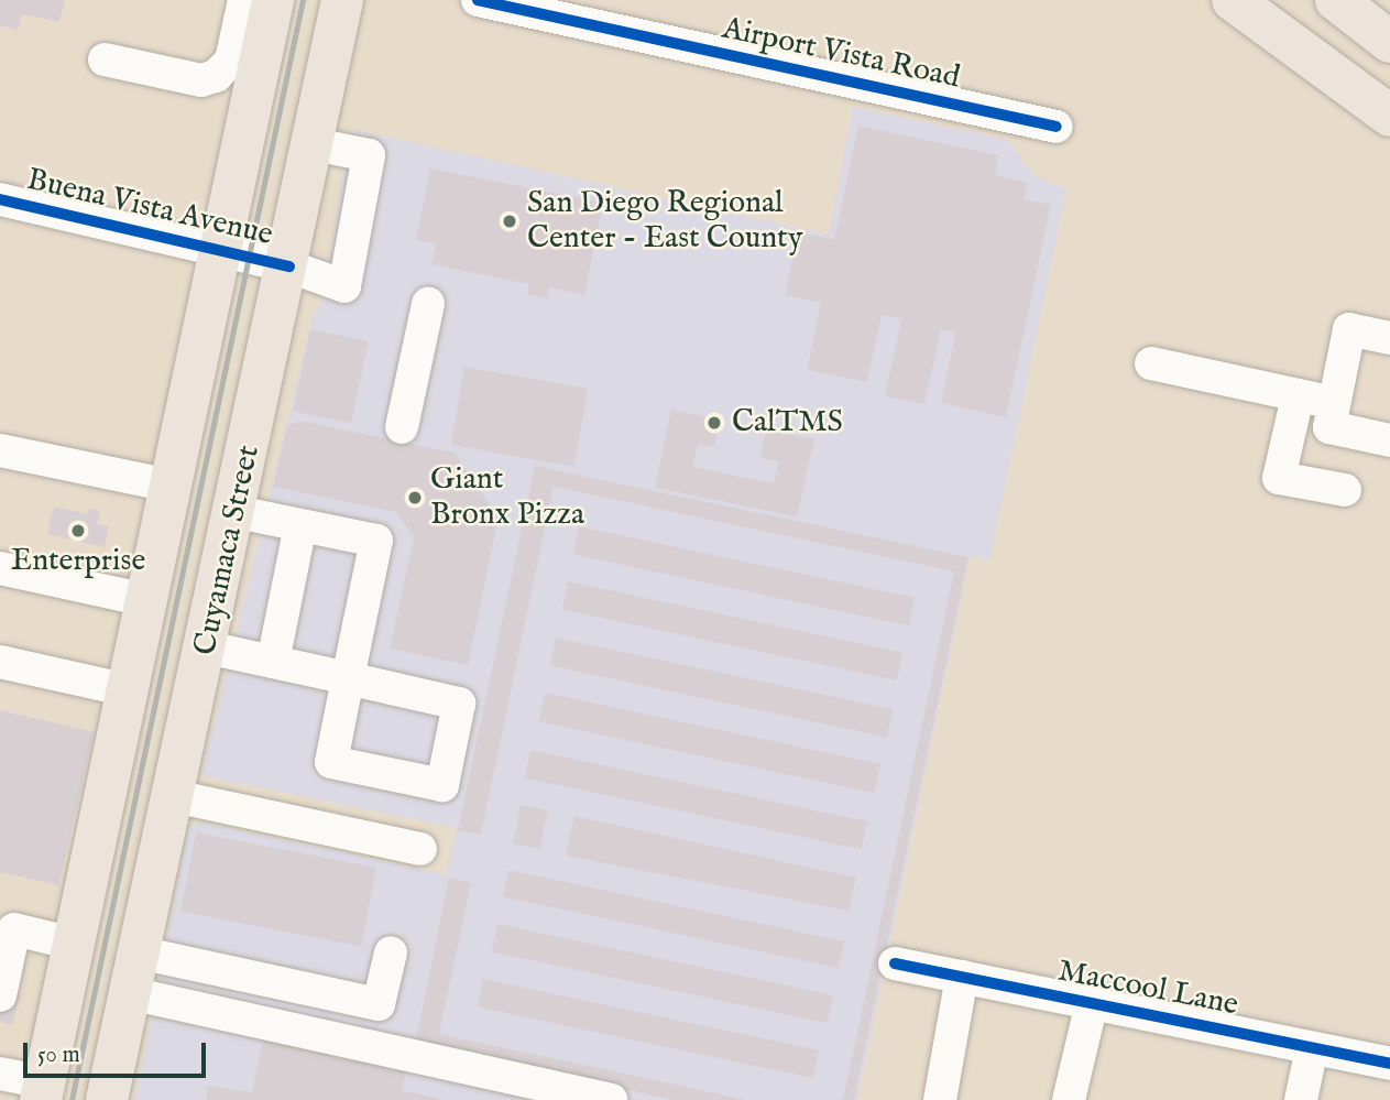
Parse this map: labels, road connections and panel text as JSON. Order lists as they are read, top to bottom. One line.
{"streets":{"main road":["Cuyamaca Street"],"street":["Airport Vista Road","Buena Vista Avenue","Maccool Lane"]},"crossings":[["Buena Vista Avenue","Cuyamaca Street"]],"places":["San Diego Regional Center - East County","CalTMS","Giant Bronx Pizza","Enterprise"],"scale_bar":"50 m"}
